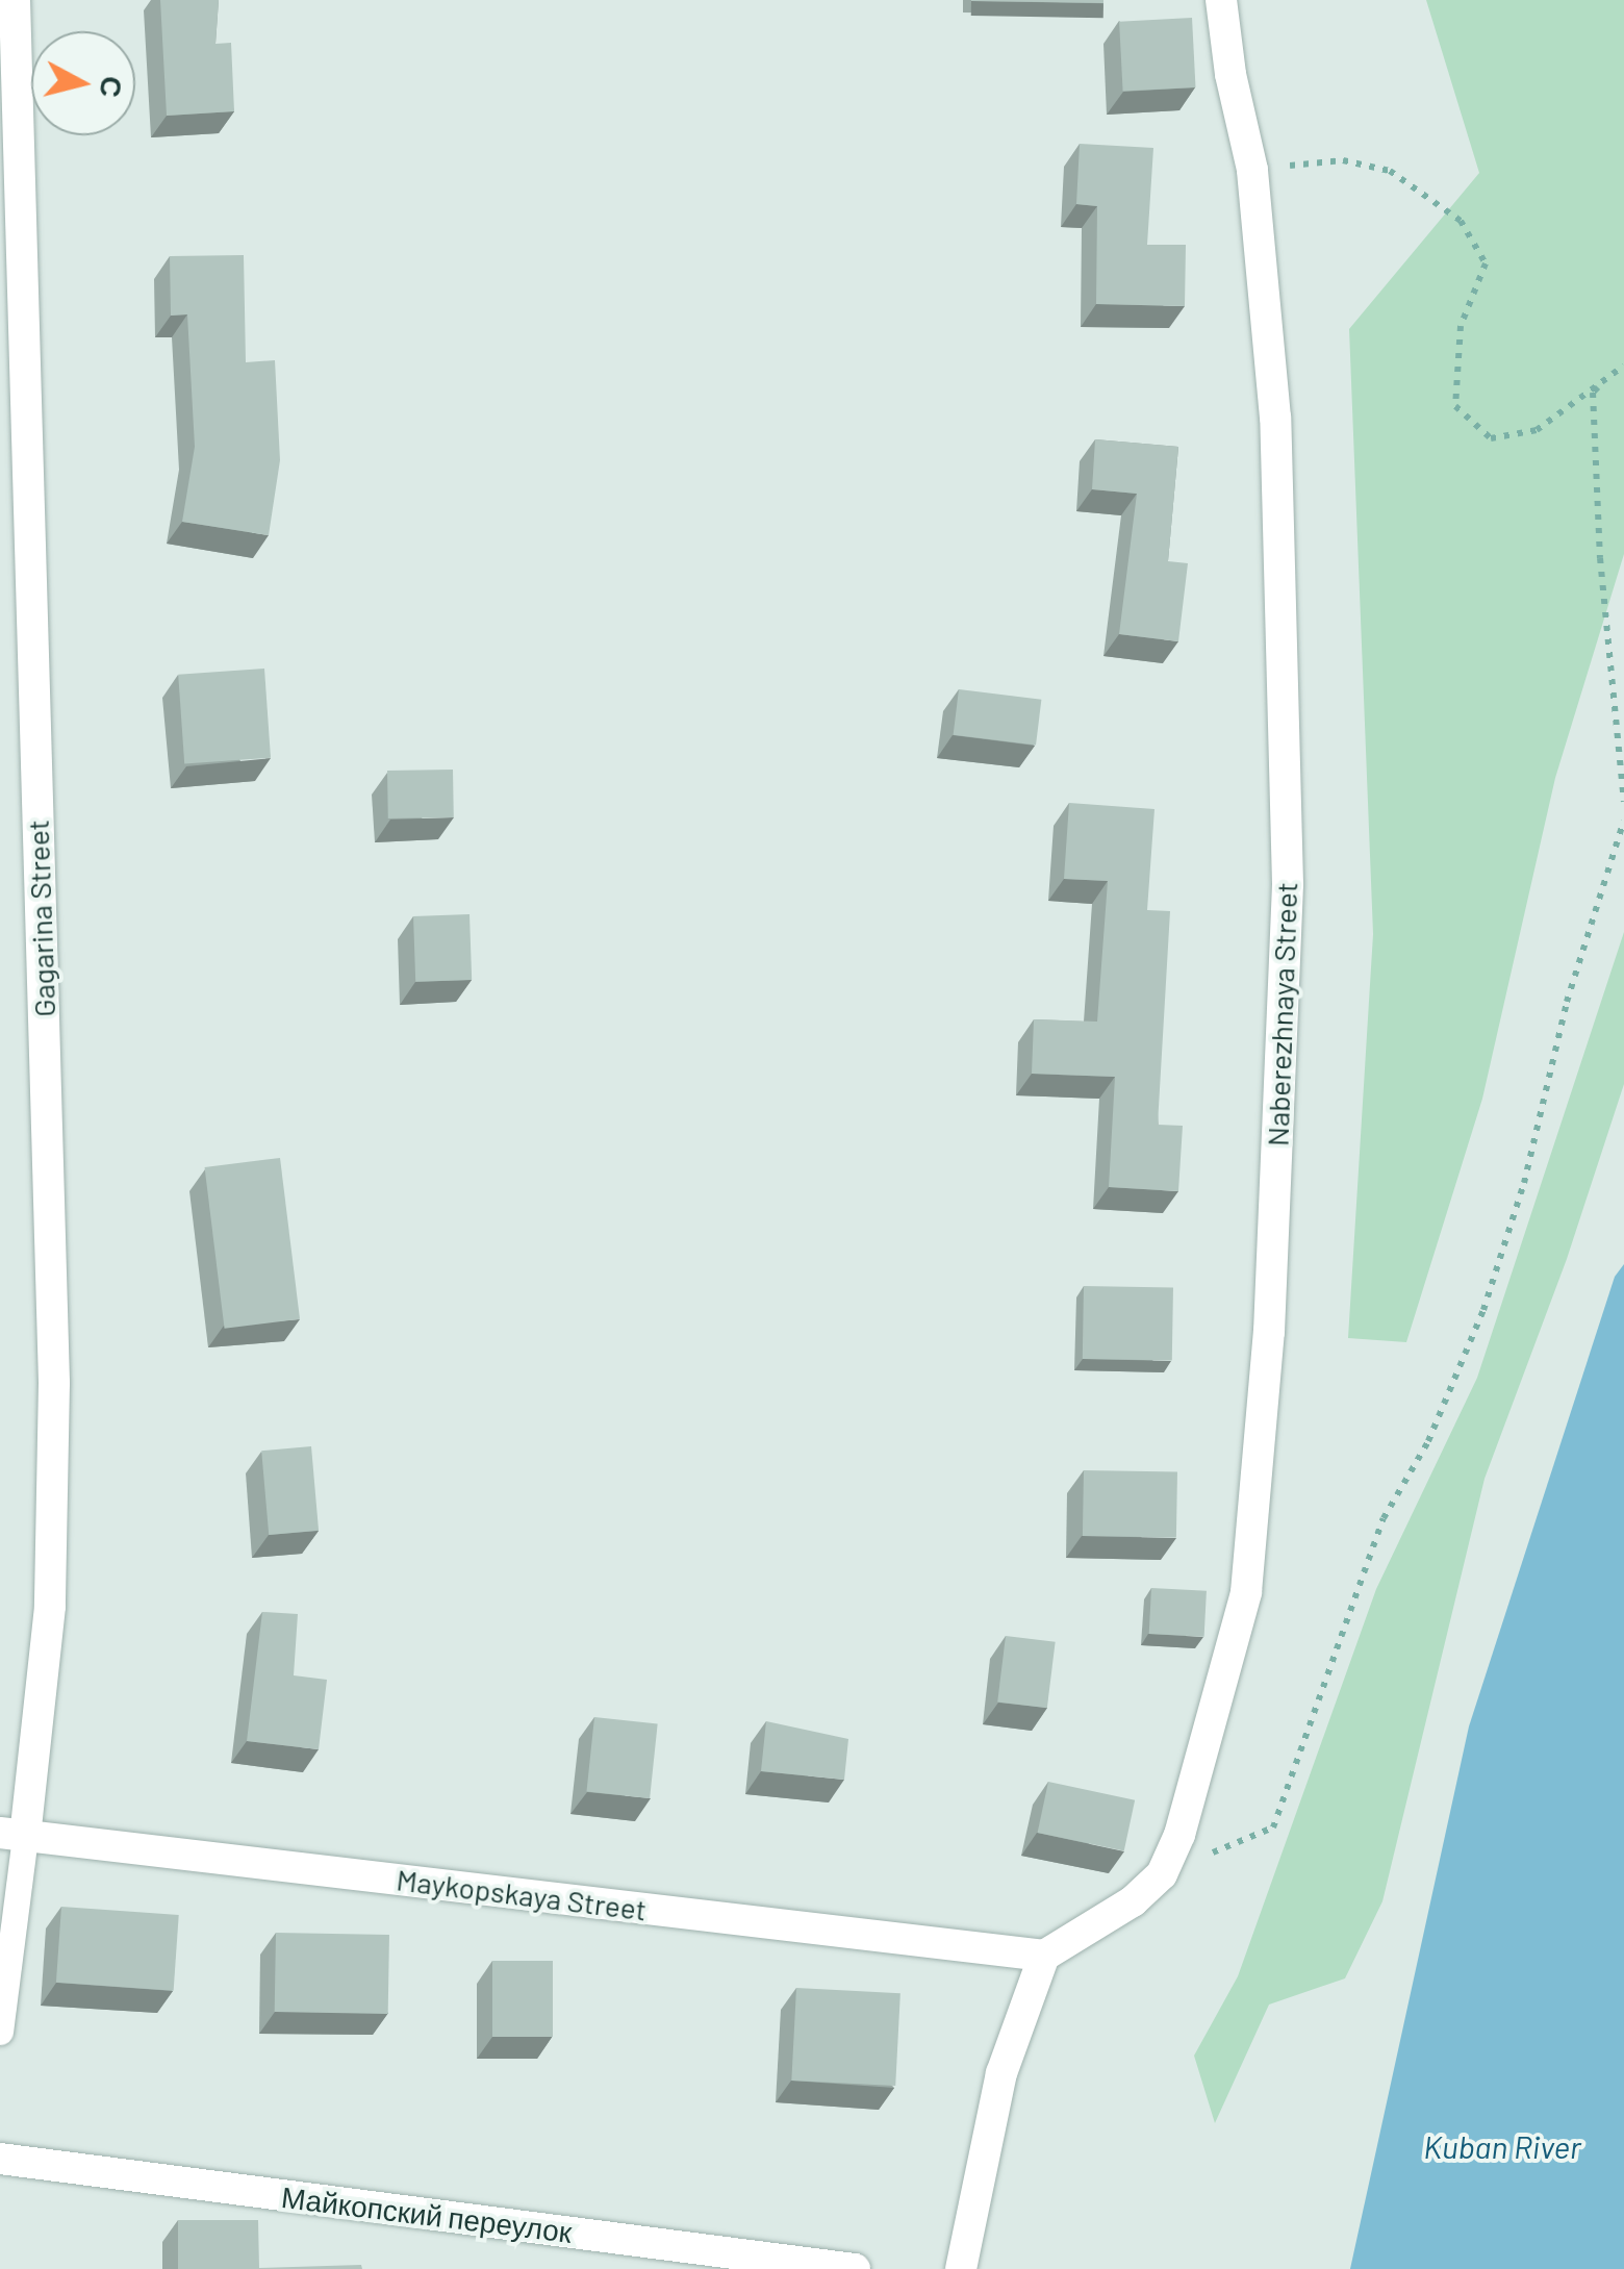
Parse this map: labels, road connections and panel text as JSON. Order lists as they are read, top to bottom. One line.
{"streets":{"street":["Gagarina Street","Naberezhnaya Street","Maykopskaya Street","Майкопский переулок"]},"crossings":[["Gagarina Street","Maykopskaya Street"],["Naberezhnaya Street","Maykopskaya Street"]],"water":["Kuban River"],"north":"right"}
